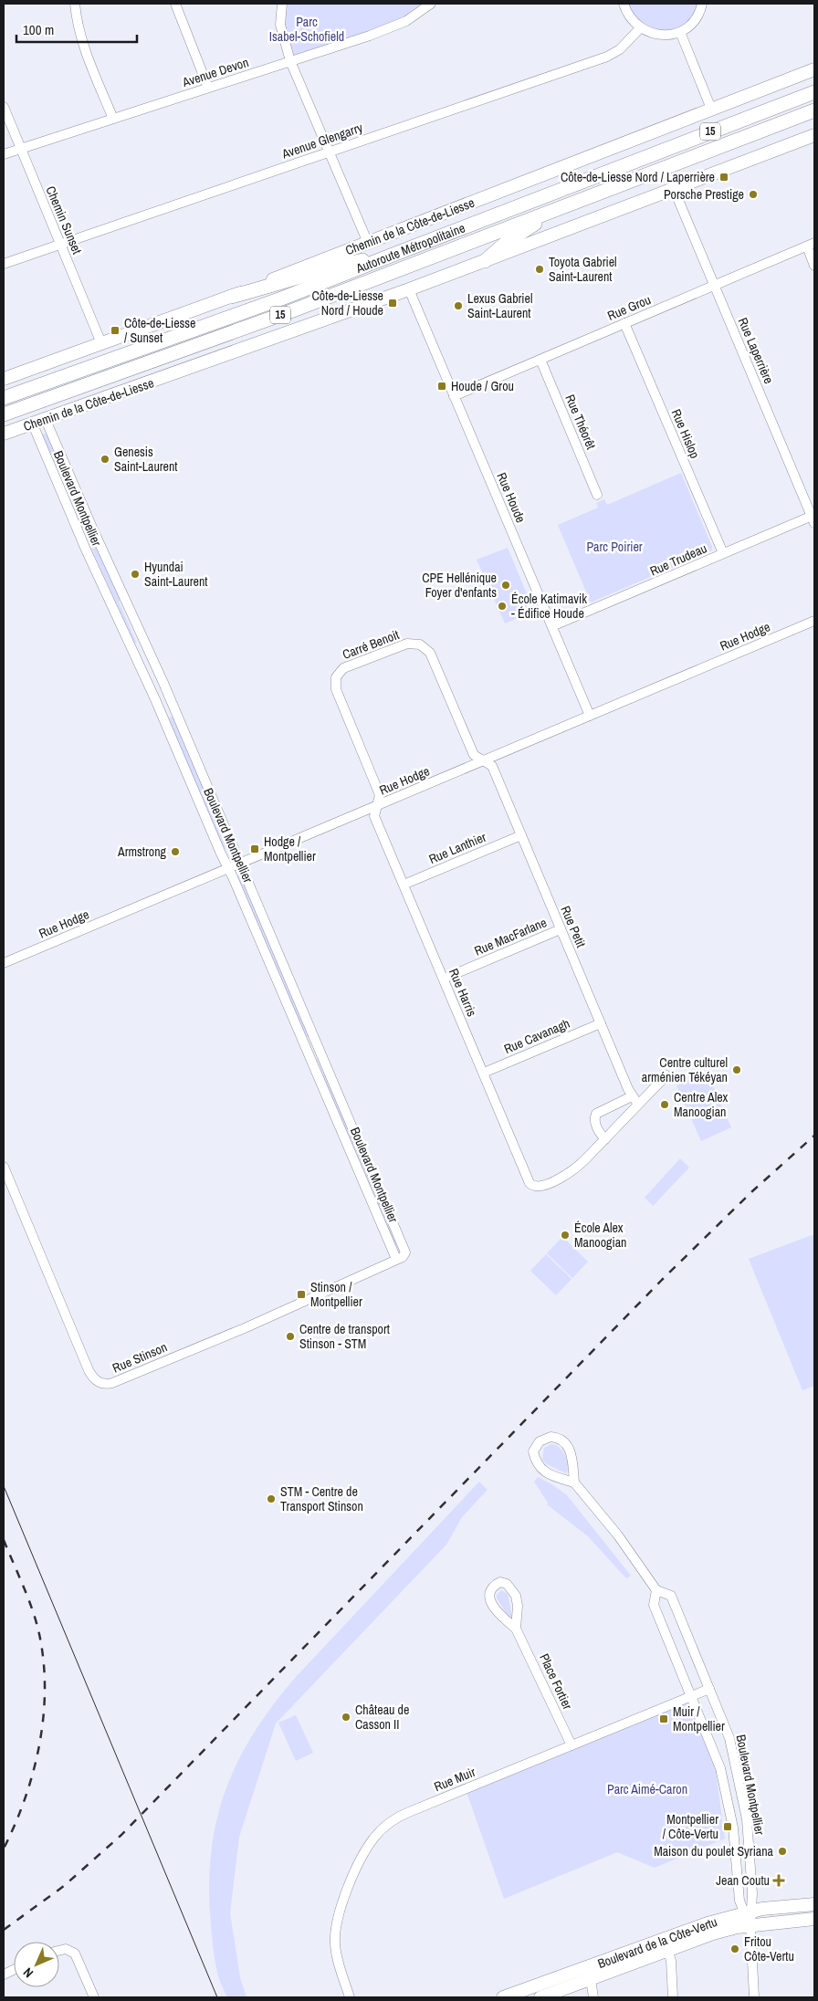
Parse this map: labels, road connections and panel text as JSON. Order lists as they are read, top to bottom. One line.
{"streets":{"highway":["15","Autoroute Métropolitaine"],"main road":["Chemin de la Côte-de-Liesse","Boulevard de la Côte-Vertu"],"street":["Avenue Devon","Avenue Glengarry","Chemin Sunset","Rue Grou","Rue Laperrière","Rue Théorêt","Rue Hislop","Rue Houde","Boulevard Montpellier","Rue Trudeau","Rue Hodge","Carré Benoit","Rue Lanthier","Rue Petit","Rue MacFarlane","Rue Harris","Rue Cavanagh","Rue Stinson","Place Fortier","Rue Muir"]},"crossings":[["Avenue Devon","Chemin Sunset"],["Avenue Glengarry","Chemin Sunset"],["Chemin Sunset","Chemin de la Côte-de-Liesse"],["Chemin de la Côte-de-Liesse","Rue Laperrière"],["Chemin de la Côte-de-Liesse","Rue Houde"],["Chemin de la Côte-de-Liesse","Boulevard Montpellier"],["Rue Grou","Rue Laperrière"],["Rue Grou","Rue Théorêt"],["Rue Grou","Rue Hislop"],["Rue Grou","Rue Houde"],["Rue Laperrière","Rue Trudeau"],["Rue Hislop","Rue Trudeau"],["Rue Houde","Rue Trudeau"],["Rue Houde","Rue Hodge"],["Boulevard Montpellier","Rue Hodge"],["Boulevard Montpellier","Rue Stinson"],["Boulevard Montpellier","Rue Muir"],["Boulevard Montpellier","Boulevard de la Côte-Vertu"],["Rue Hodge","Carré Benoit"],["Rue Hodge","Rue Petit"],["Rue Hodge","Rue Harris"],["Carré Benoit","Rue Petit"],["Carré Benoit","Rue Harris"],["Rue Lanthier","Rue Petit"],["Rue Lanthier","Rue Harris"],["Rue Petit","Rue MacFarlane"],["Rue Petit","Rue Cavanagh"],["Rue MacFarlane","Rue Harris"],["Rue Harris","Rue Cavanagh"],["Place Fortier","Rue Muir"]],"parks":["Parc Isabel-Schofield","Parc Poirier","Parc Aimé-Caron"],"places":{"transit":["Côte-de-Liesse Nord / Laperrière","Côte-de-Liesse Nord / Houde","Côte-de-Liesse / Sunset","Houde / Grou","Hodge / Montpellier","Stinson / Montpellier","Muir / Montpellier","Montpellier / Côte-Vertu"],"other":["Porsche Prestige","Toyota Gabriel Saint-Laurent","Lexus Gabriel Saint-Laurent","Genesis Saint-Laurent","Hyundai Saint-Laurent","CPE Hellénique Foyer d'enfants","École Katimavik - Édifice Houde","Armstrong","Centre culturel arménien Tékéyan","Centre Alex Manoogian","École Alex Manoogian","Centre de transport Stinson - STM","STM - Centre de Transport Stinson","Château de Casson II","Maison du poulet Syriana","Fritou Côte-Vertu"],"health":["Jean Coutu"]},"scale_bar":"100 m","north":"bottom left"}
